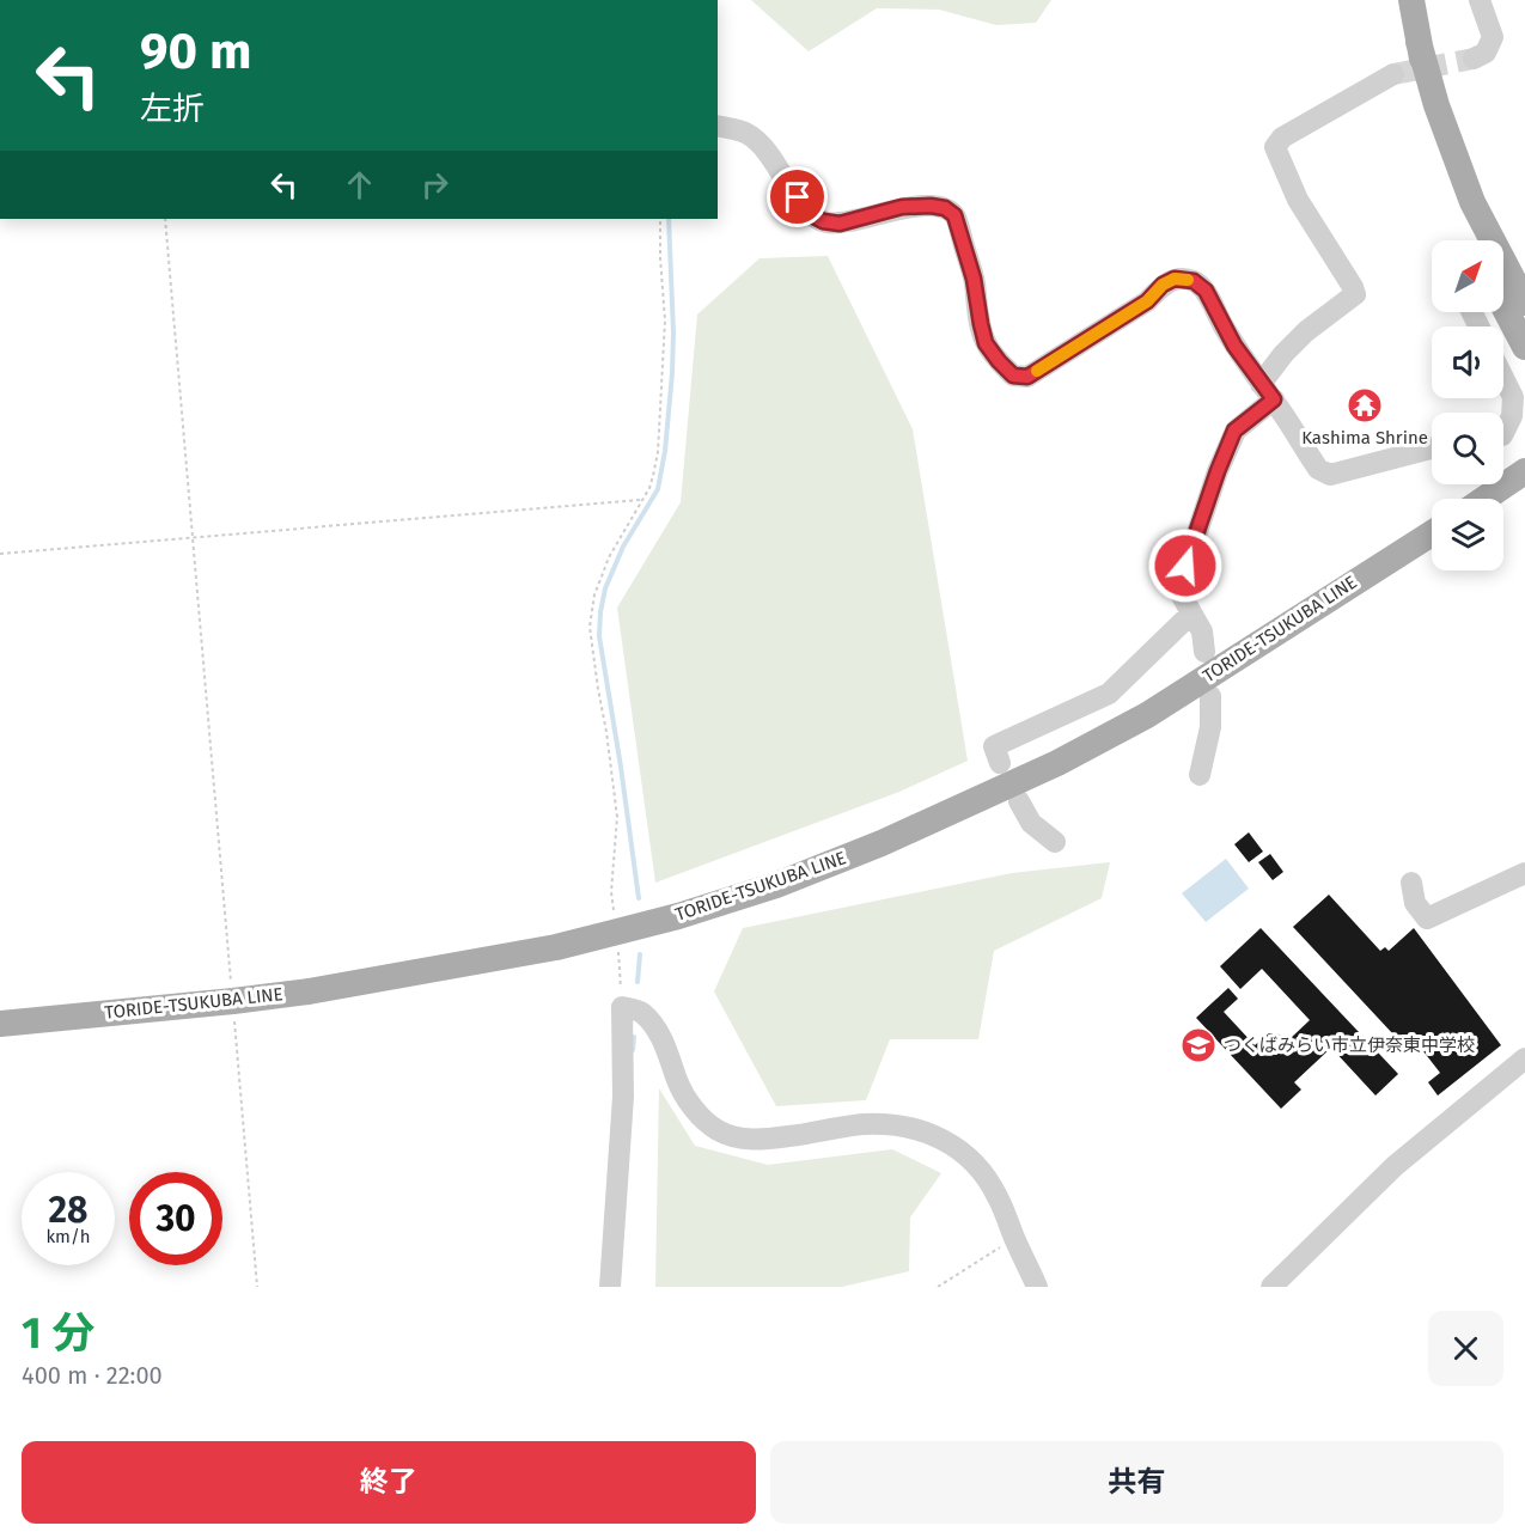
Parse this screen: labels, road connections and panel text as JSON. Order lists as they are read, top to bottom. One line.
{"streets":{"main road":["TORIDE-TSUKUBA LINE"]},"places":{"temple":["Kashima Shrine"],"school or university":["つくばみらい市立伊奈東中学校"]},"north":"top right","page":{"turn":["90 m","左折"],"speed":"28 km/h","limit":"30","heading":["1 分","400 m · 22:00"],"buttons":["終了","共有"]}}
